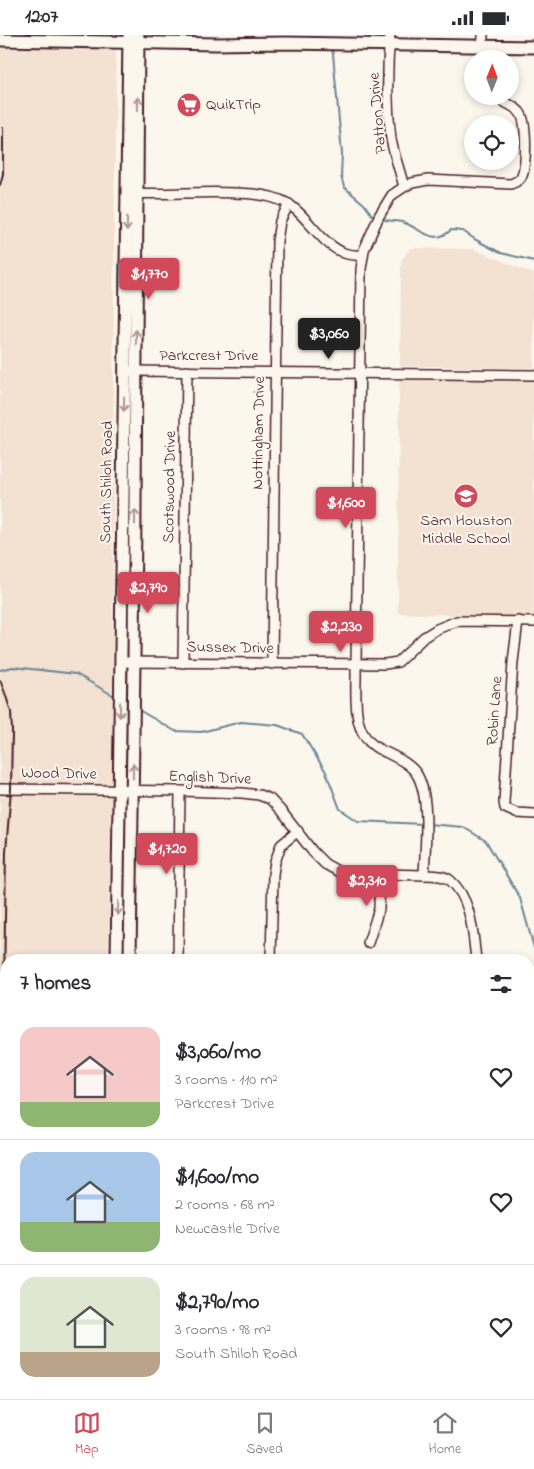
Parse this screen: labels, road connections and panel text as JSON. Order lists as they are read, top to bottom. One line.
{"streets":{"main road":["South Shiloh Road"],"street":["Patton Drive","Parkcrest Drive","Nottingham Drive","Scotswood Drive","Sussex Drive","Robin Lane","Wood Drive","English Drive"]},"crossings":[["Parkcrest Drive","Nottingham Drive"],["Parkcrest Drive","South Shiloh Road"],["Parkcrest Drive","Scotswood Drive"],["Nottingham Drive","Sussex Drive"],["South Shiloh Road","Sussex Drive"],["South Shiloh Road","Wood Drive"],["South Shiloh Road","English Drive"],["Scotswood Drive","Sussex Drive"],["Sussex Drive","Robin Lane"],["Wood Drive","English Drive"]],"places":{"supermarket":["QuikTrip"],"school or university":["Sam Houston Middle School"]},"north":"top","page":{"status":"12:07","price":["$1,770","$3,060","$1,600","$2,790","$2,230","$1,720","$2,310"],"heading":"7 homes","list":[{"name":"$3,060/mo","note":"3 rooms · 110 m² · Parkcrest Drive"},{"name":"$1,600/mo","note":"2 rooms · 68 m² · Newcastle Drive"},{"name":"$2,790/mo","note":"3 rooms · 98 m² · South Shiloh Road"}],"tabs":["Map","Saved","Home"]}}
